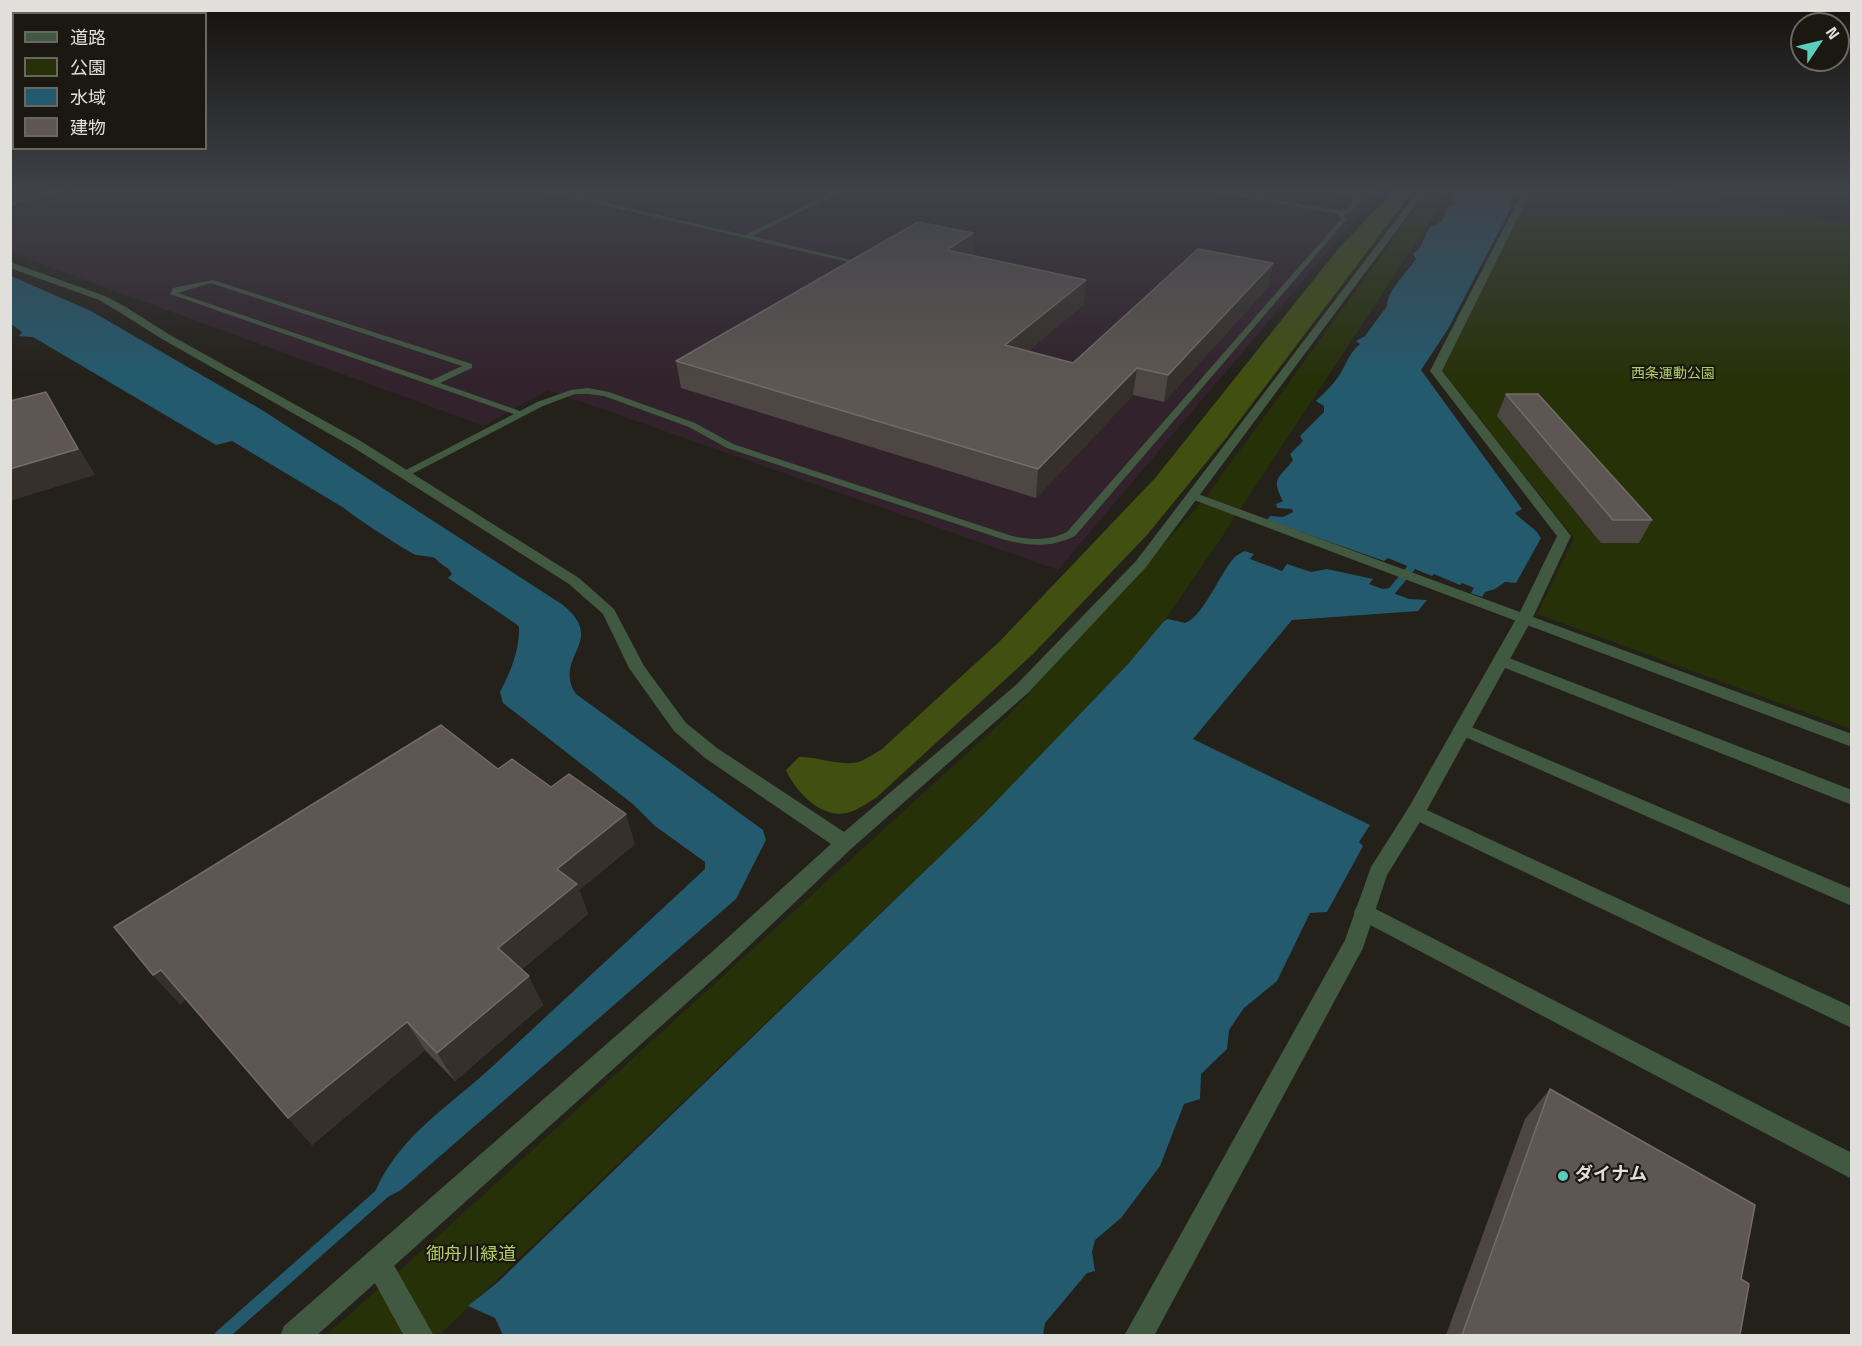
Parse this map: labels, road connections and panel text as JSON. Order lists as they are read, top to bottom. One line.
{"parks":["西条運動公園","御舟川緑道"],"places":["ダイナム"],"legend":["道路","公園","水域","建物"],"north":"top right"}
